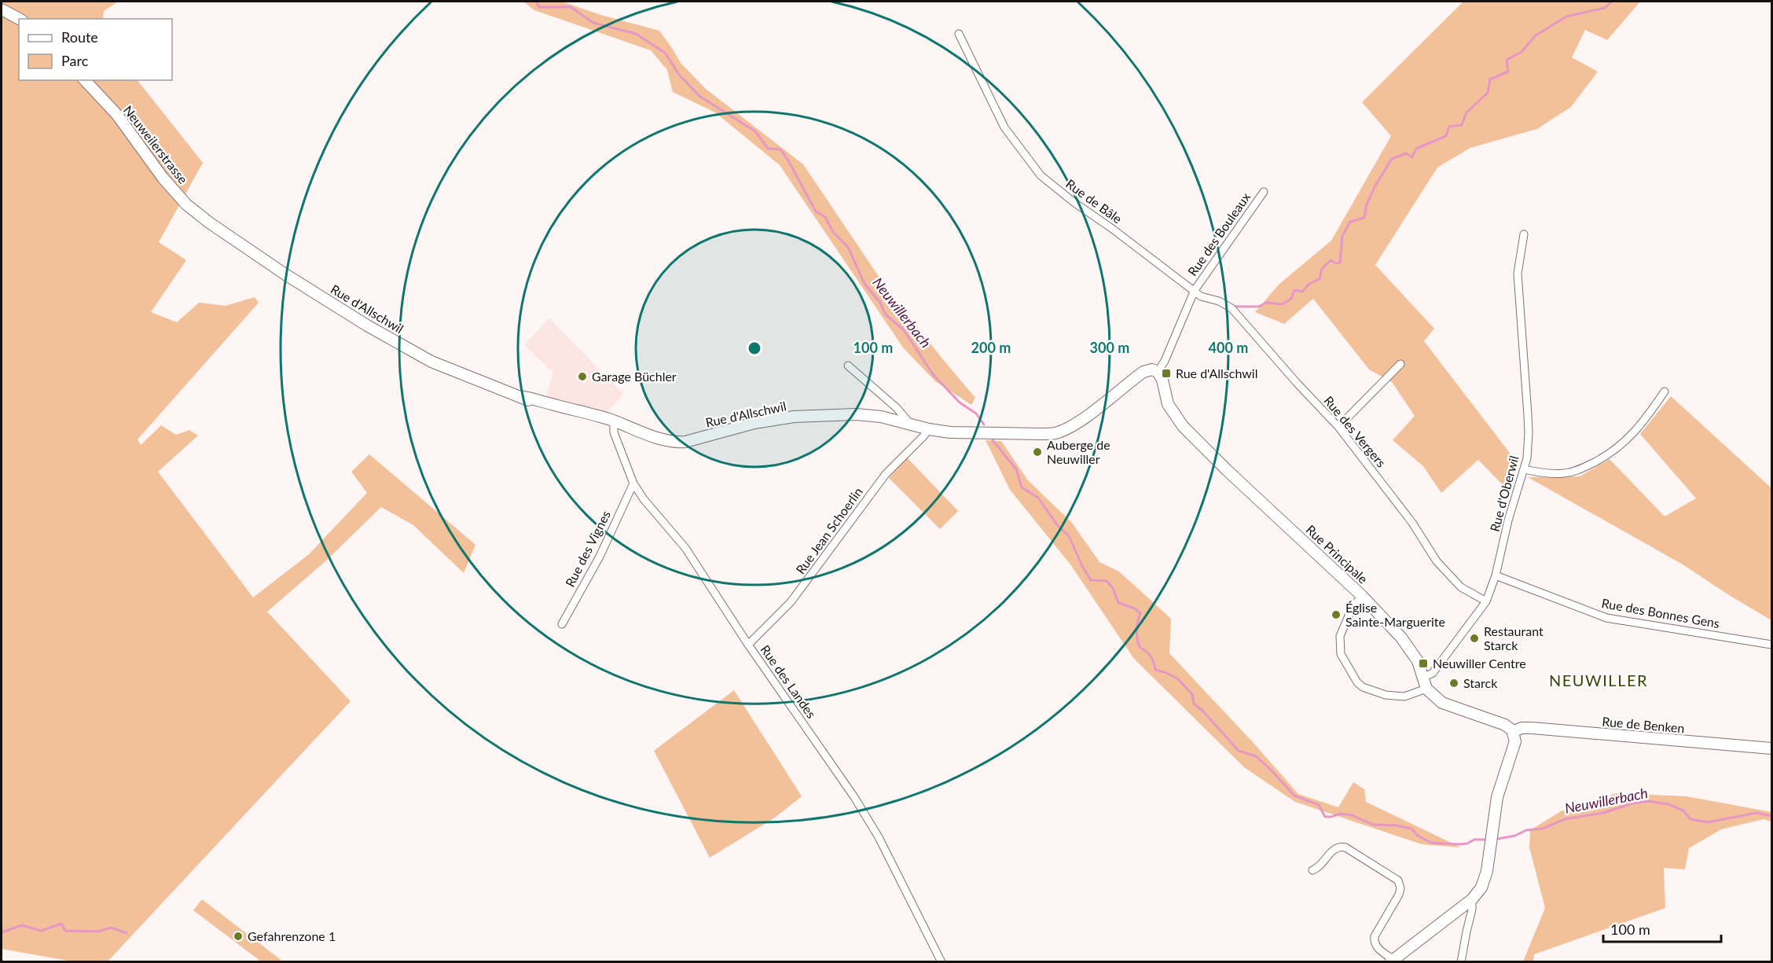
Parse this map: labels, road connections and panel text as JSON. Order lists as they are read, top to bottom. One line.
{"streets":{"street":["Neuweilerstrasse","Rue de Bâle","Rue des Bouleaux","Rue d'Allschwil","Rue des Vergers","Rue d'Oberwil","Rue Jean Schoerlin","Rue des Vignes","Rue Principale","Rue des Bonnes Gens","Rue des Landes","Rue de Benken"]},"crossings":[["Neuweilerstrasse","Rue d'Allschwil"],["Rue de Bâle","Rue des Bouleaux"],["Rue de Bâle","Rue des Vergers"],["Rue des Bouleaux","Rue des Vergers"],["Rue d'Allschwil","Rue Jean Schoerlin"],["Rue d'Allschwil","Rue Principale"],["Rue d'Allschwil","Rue des Landes"],["Rue des Vergers","Rue d'Oberwil"],["Rue d'Oberwil","Rue Principale"],["Rue d'Oberwil","Rue des Bonnes Gens"],["Rue Jean Schoerlin","Rue des Landes"],["Rue des Vignes","Rue des Landes"],["Rue Principale","Rue de Benken"]],"districts":["NEUWILLER"],"water":["Neuwillerbach"],"places":{"transit":["Rue d'Allschwil","Neuwiller Centre"],"other":["Garage Büchler","Auberge de Neuwiller","Église Sainte-Marguerite","Restaurant Starck","Starck","Gefahrenzone 1"]},"legend":["Route","Parc"],"scale_bar":"100 m","rings":["100 m","200 m","300 m","400 m"]}
